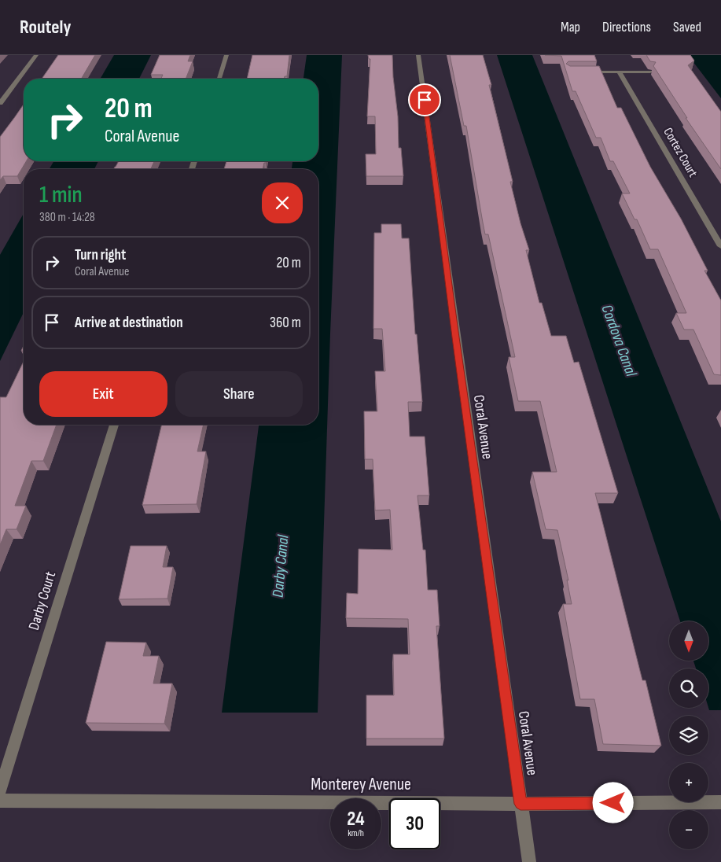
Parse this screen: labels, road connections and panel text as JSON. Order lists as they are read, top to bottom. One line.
{"streets":{"street":["Cortez Court","Coral Avenue","Darby Court","Monterey Avenue"]},"crossings":[["Coral Avenue","Monterey Avenue"]],"water":["Cordova Canal","Darby Canal"],"north":"bottom","page":{"header":"Routely","nav":["Map","Directions","Saved"],"turn":["20 m","Coral Avenue"],"heading":["1 min","380 m · 14:28"],"list":[{"name":"Turn right","note":"Coral Avenue","value":"20 m"},{"name":"Arrive at destination","value":"360 m"}],"buttons":["Exit","Share"],"map_buttons":["+","−"],"speed":"24 km/h","limit":"30"}}
